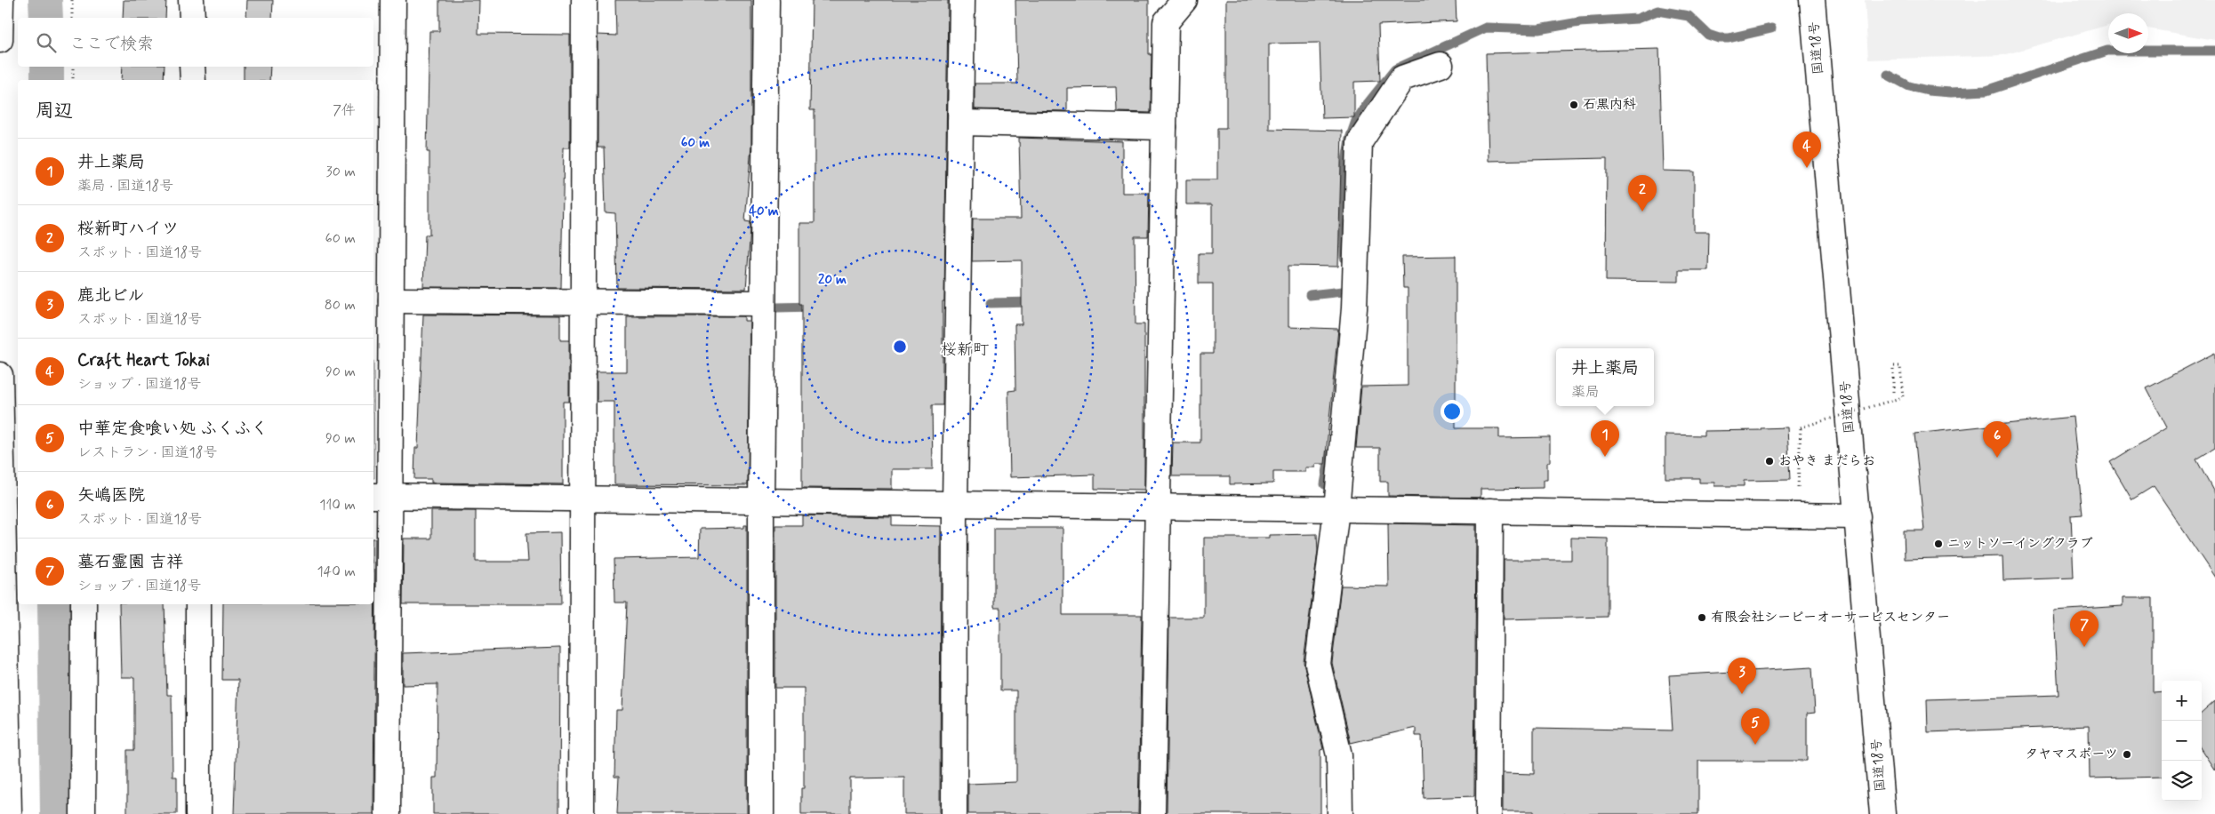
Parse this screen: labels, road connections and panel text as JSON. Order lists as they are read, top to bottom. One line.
{"streets":{"main road":["国道18号"]},"districts":["桜新町"],"places":["石黒内科","おやき まだらお","ニットソーイングクラブ","有限会社シーピーオーサービスセンター","タヤマスポーツ"],"north":"right","page":{"search":"ここで検索","heading":["周辺","7件"],"pins":["4","2","1","6","7","3","5"],"list":[{"mark":"1","name":"井上薬局","note":"薬局 · 国道18号","value":"30 m"},{"mark":"2","name":"桜新町ハイツ","note":"スポット · 国道18号","value":"60 m"},{"mark":"3","name":"鹿北ビル","note":"スポット · 国道18号","value":"80 m"},{"mark":"4","name":"Craft Heart Tokai","note":"ショップ · 国道18号","value":"90 m"},{"mark":"5","name":"中華定食喰い処 ふくふく","note":"レストラン · 国道18号","value":"90 m"},{"mark":"6","name":"矢嶋医院","note":"スポット · 国道18号","value":"110 m"},{"mark":"7","name":"墓石霊園 吉祥","note":"ショップ · 国道18号","value":"140 m"}],"popup":["井上薬局","薬局"],"map_buttons":["+","−"]},"rings":["60 m","40 m","20 m"]}
